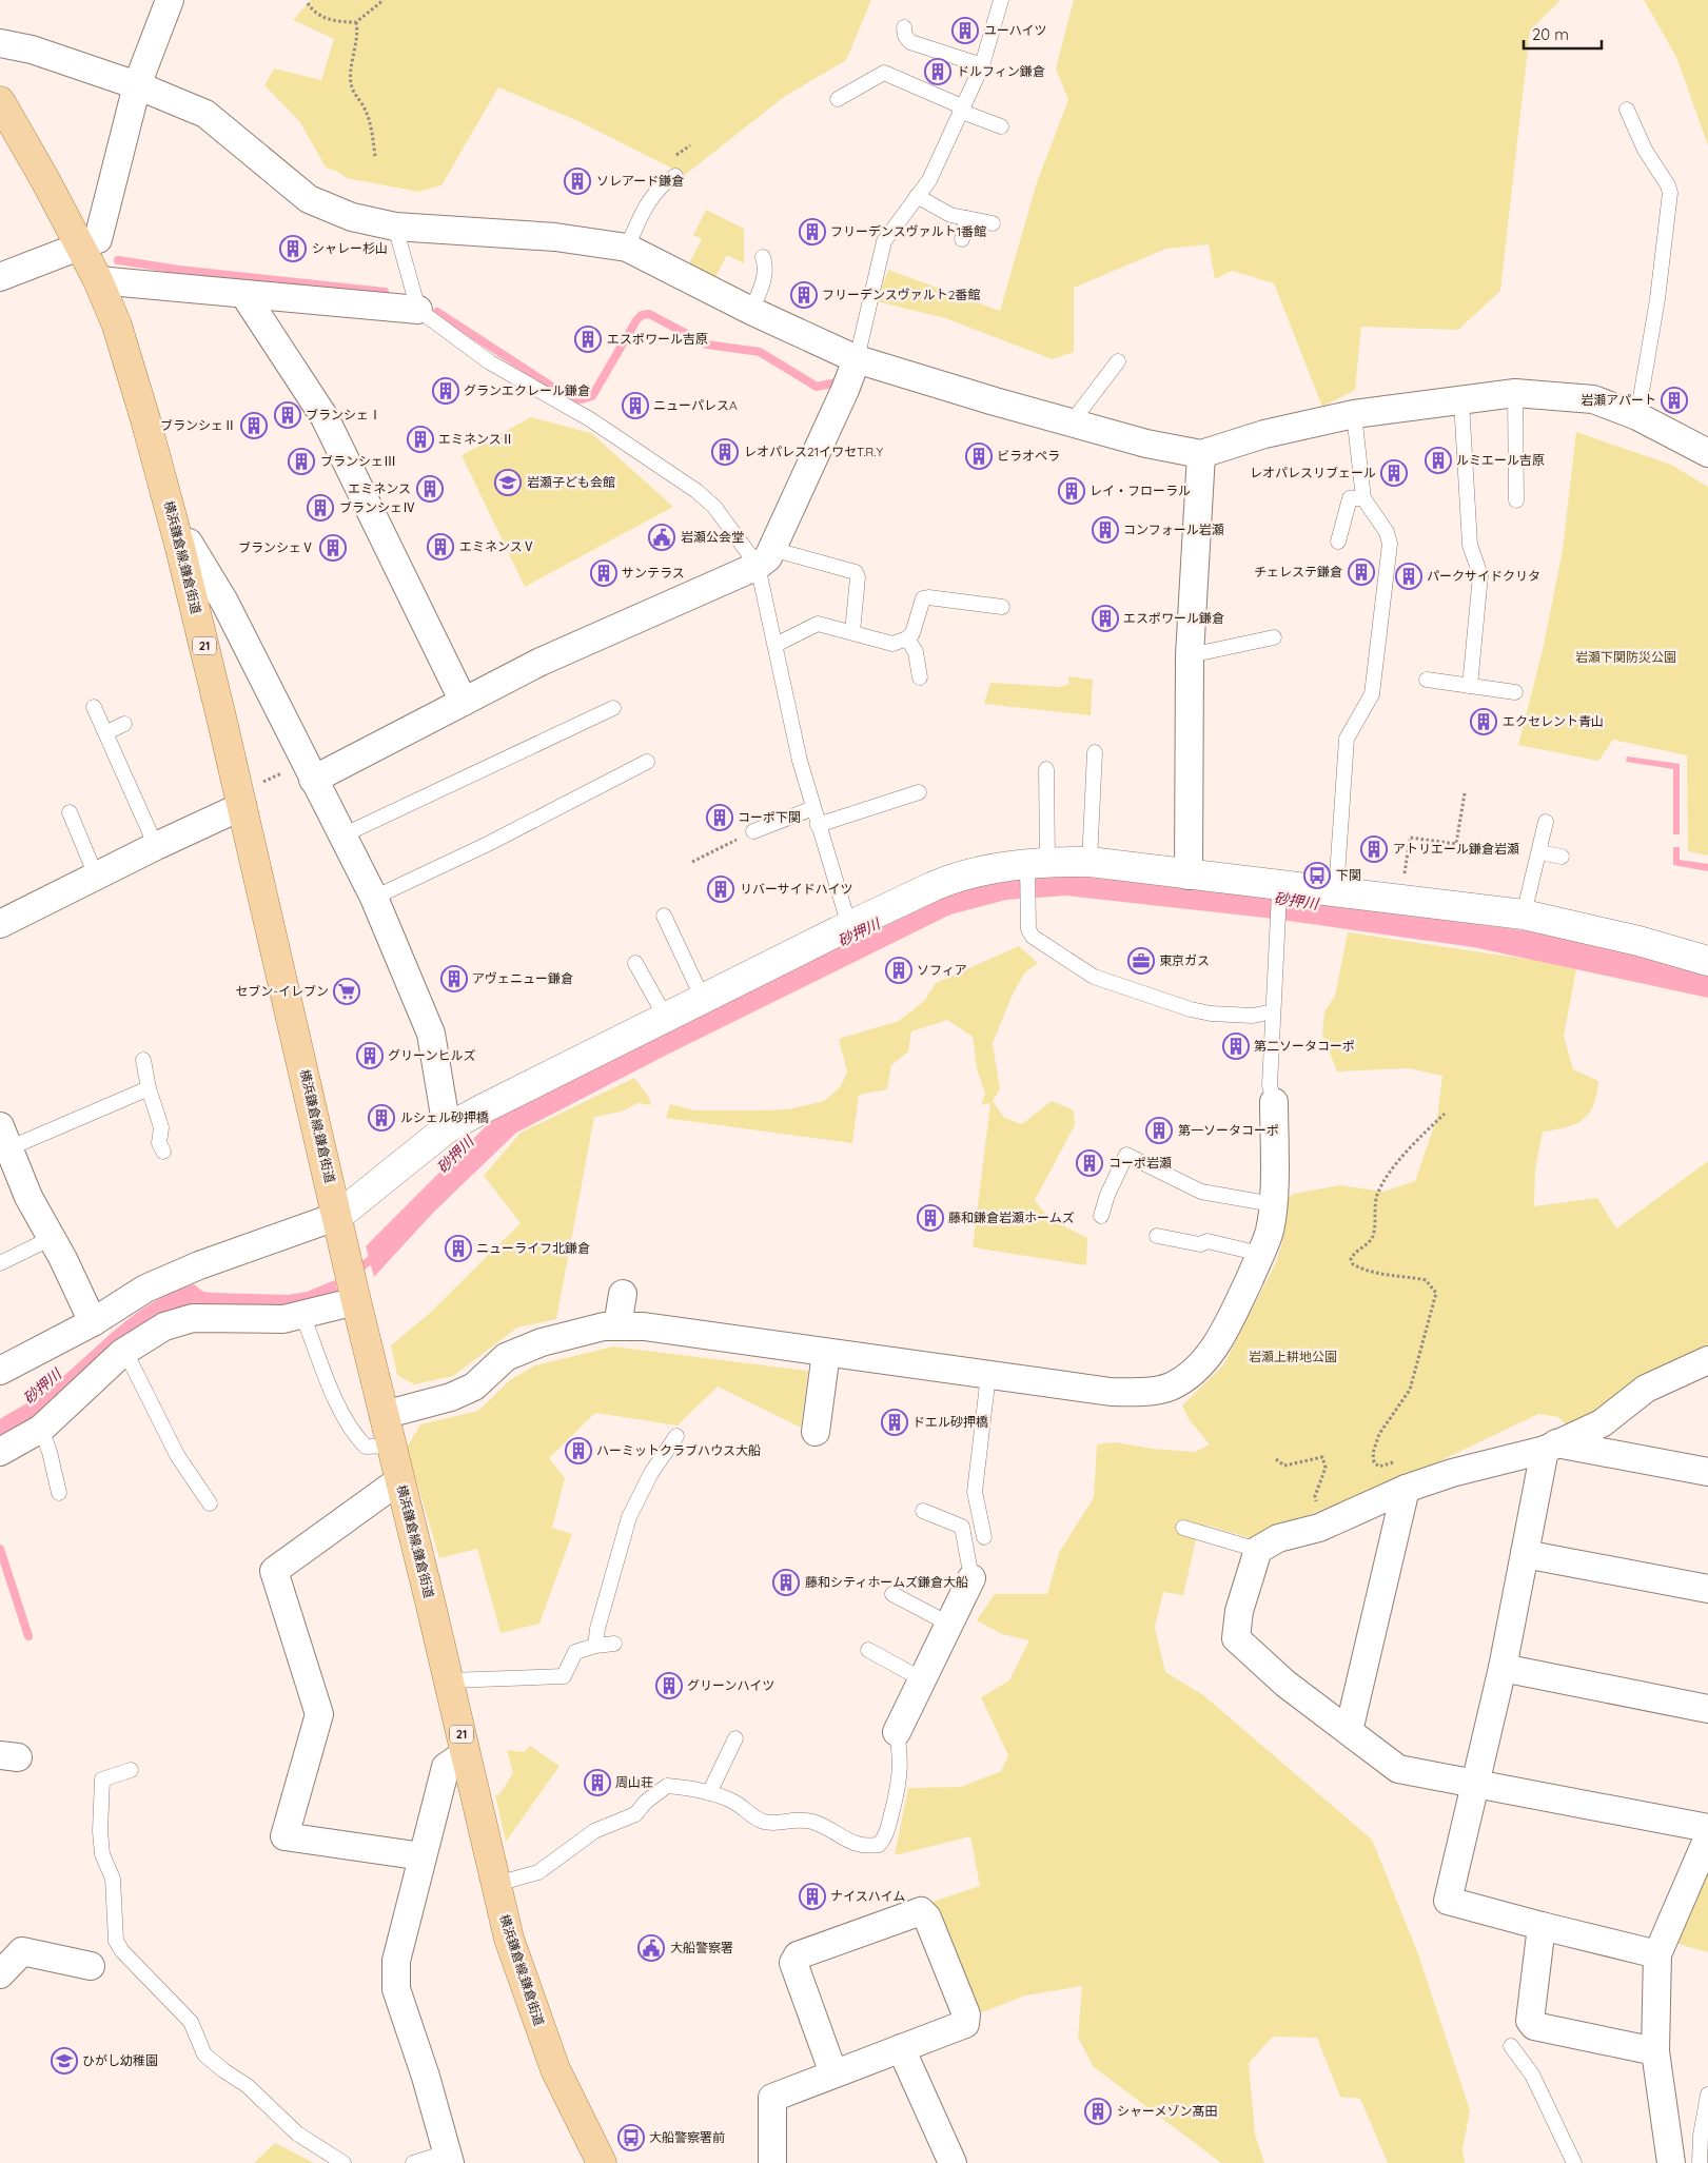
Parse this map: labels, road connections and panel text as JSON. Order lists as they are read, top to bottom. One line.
{"streets":{"main road":["横浜鎌倉線;鎌倉街道","21"]},"water":["砂押川"],"parks":["岩瀬下関防災公園","岩瀬上耕地公園"],"places":{"building":["ユーハイツ","ドルフィン鎌倉","ソレアード鎌倉","フリーデンスヴァルト1番館","シャレー杉山","フリーデンスヴァルト2番館","エスポワール吉原","グランエクレール鎌倉","岩瀬アパート","ニューパレスA","ブランシェⅠ","ブランシェⅡ","エミネンスⅡ","レオパレス21イワセT.R.Y","ビラオペラ","ルミエール吉原","ブランシェⅢ","レオパレスリブェール","エミネンス","レイ・フローラル","ブランシェⅣ","コンフォール岩瀬","エミネンスⅤ","ブランシェⅤ","チェレステ鎌倉","サンテラス","パークサイドクリタ","エスポワール鎌倉","エクセレント青山","コーポ下関","アトリエール鎌倉岩瀬","リバーサイドハイツ","ソフィア","アヴェニュー鎌倉","第二ソータコーポ","グリーンヒルズ","ルシェル砂押橋","第一ソータコーポ","コーポ岩瀬","藤和鎌倉岩瀬ホームズ","ニューライフ北鎌倉","ドエル砂押橋","ハーミットクラブハウス大船","藤和シティホームズ鎌倉大船","グリーンハイツ","周山荘","ナイスハイム","シャーメゾン髙田"],"school or university":["岩瀬子ども会館","ひがし幼稚園"],"public building":["岩瀬公会堂","大船警察署"],"bus stop":["下関","大船警察署前"],"office":["東京ガス"],"supermarket":["セブン-イレブン"]},"scale_bar":"20 m"}
